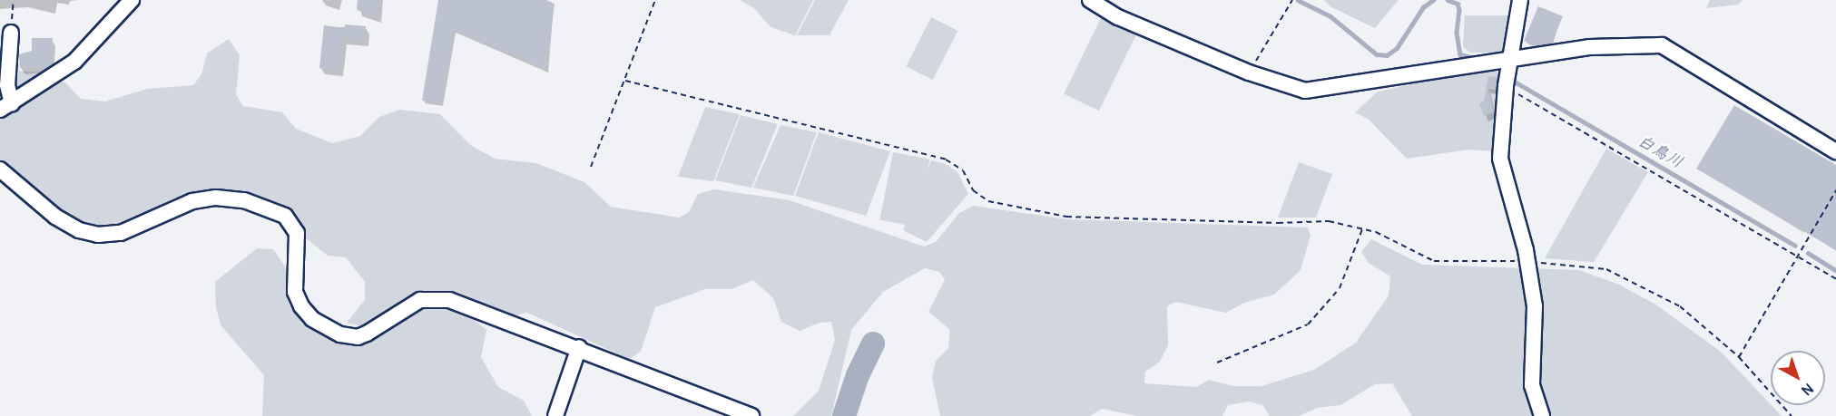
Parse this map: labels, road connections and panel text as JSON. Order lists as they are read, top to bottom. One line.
{"water":["白鳥川"],"north":"bottom right"}
